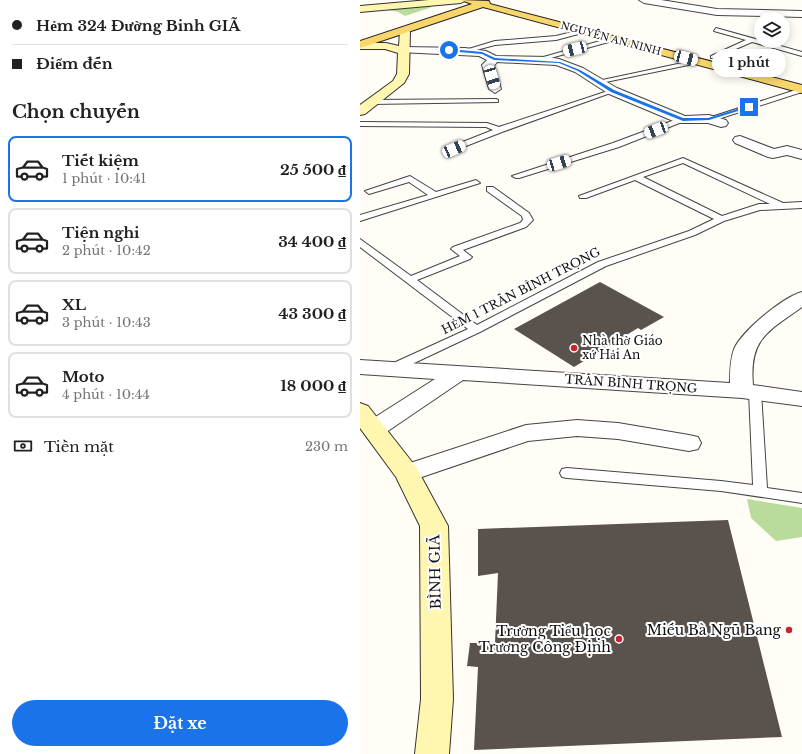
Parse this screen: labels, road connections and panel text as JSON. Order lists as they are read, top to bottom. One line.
{"streets":{"main road":["NGUYỄN AN NINH"],"street":["TRẦN BÌNH TRỌNG","BÌNH GIÃ"],"lane":["HẺM 1 TRẦN BÌNH TRỌNG"]},"crossings":[["HẺM 1 TRẦN BÌNH TRỌNG","TRẦN BÌNH TRỌNG"]],"places":["Nhà thờ Giáo xứ Hải An","Miếu Bà Ngũ Bang","Trường Tiểu học Trương Công Định"],"page":{"banner":["Hẻm 324 Đường Binh GIÃ","Điểm đến"],"bubble":"1 phút","heading":"Chọn chuyến","list":[{"name":"Tiết kiệm","note":"1 phút · 10:41","value":"25 500 ₫"},{"name":"Tiện nghi","note":"2 phút · 10:42","value":"34 400 ₫"},{"name":"XL","note":"3 phút · 10:43","value":"43 300 ₫"},{"name":"Moto","note":"4 phút · 10:44","value":"18 000 ₫"}],"pay":["Tiền mặt","230 m"],"buttons":"Đặt xe"}}
